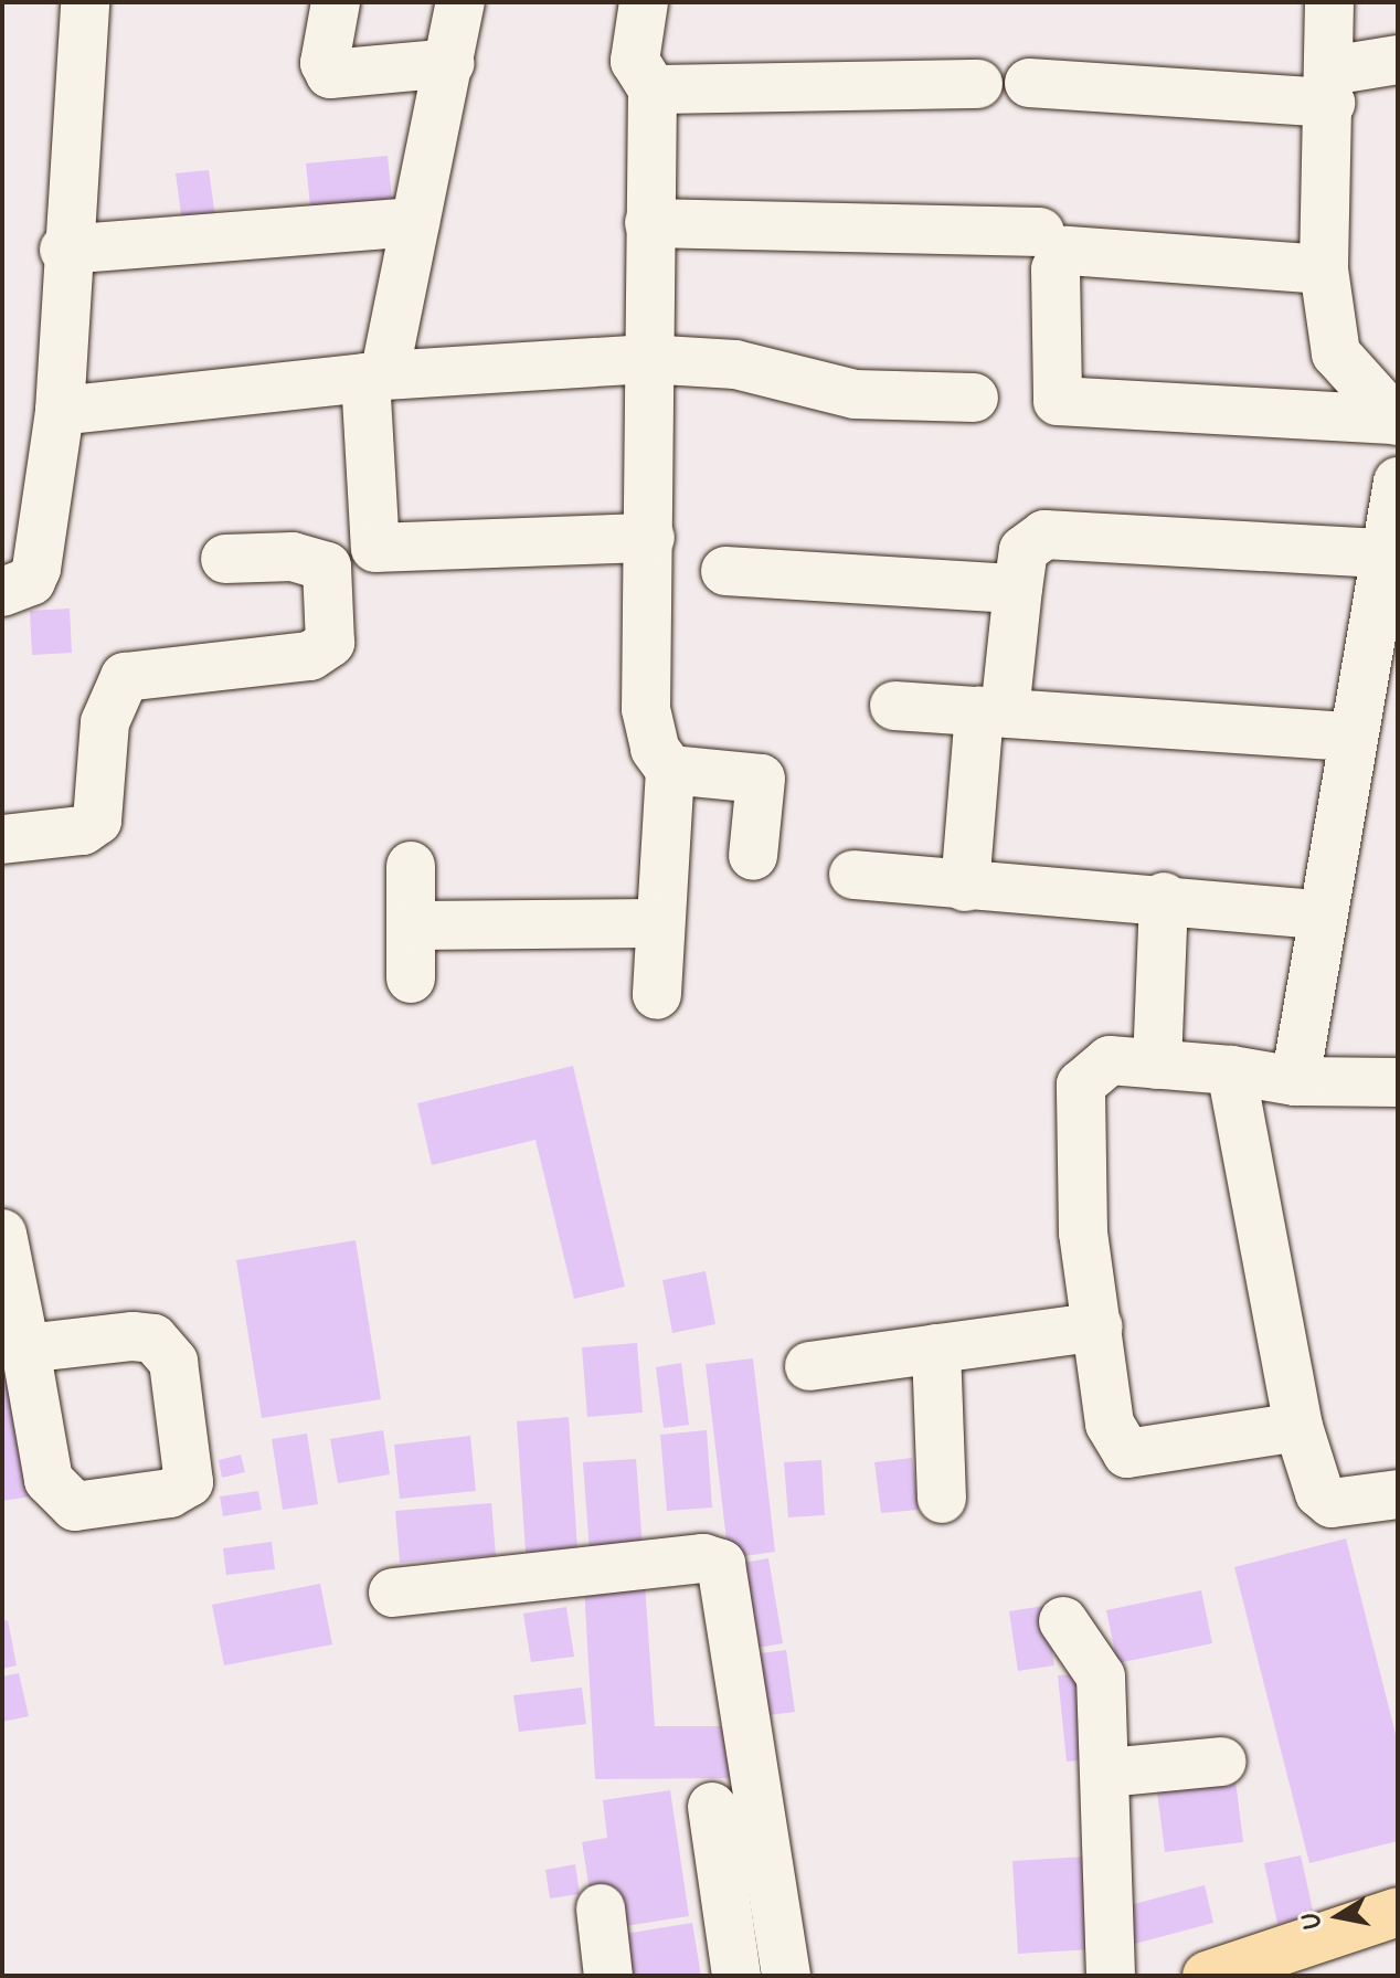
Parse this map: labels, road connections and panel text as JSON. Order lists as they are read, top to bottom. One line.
{"north":"left"}
